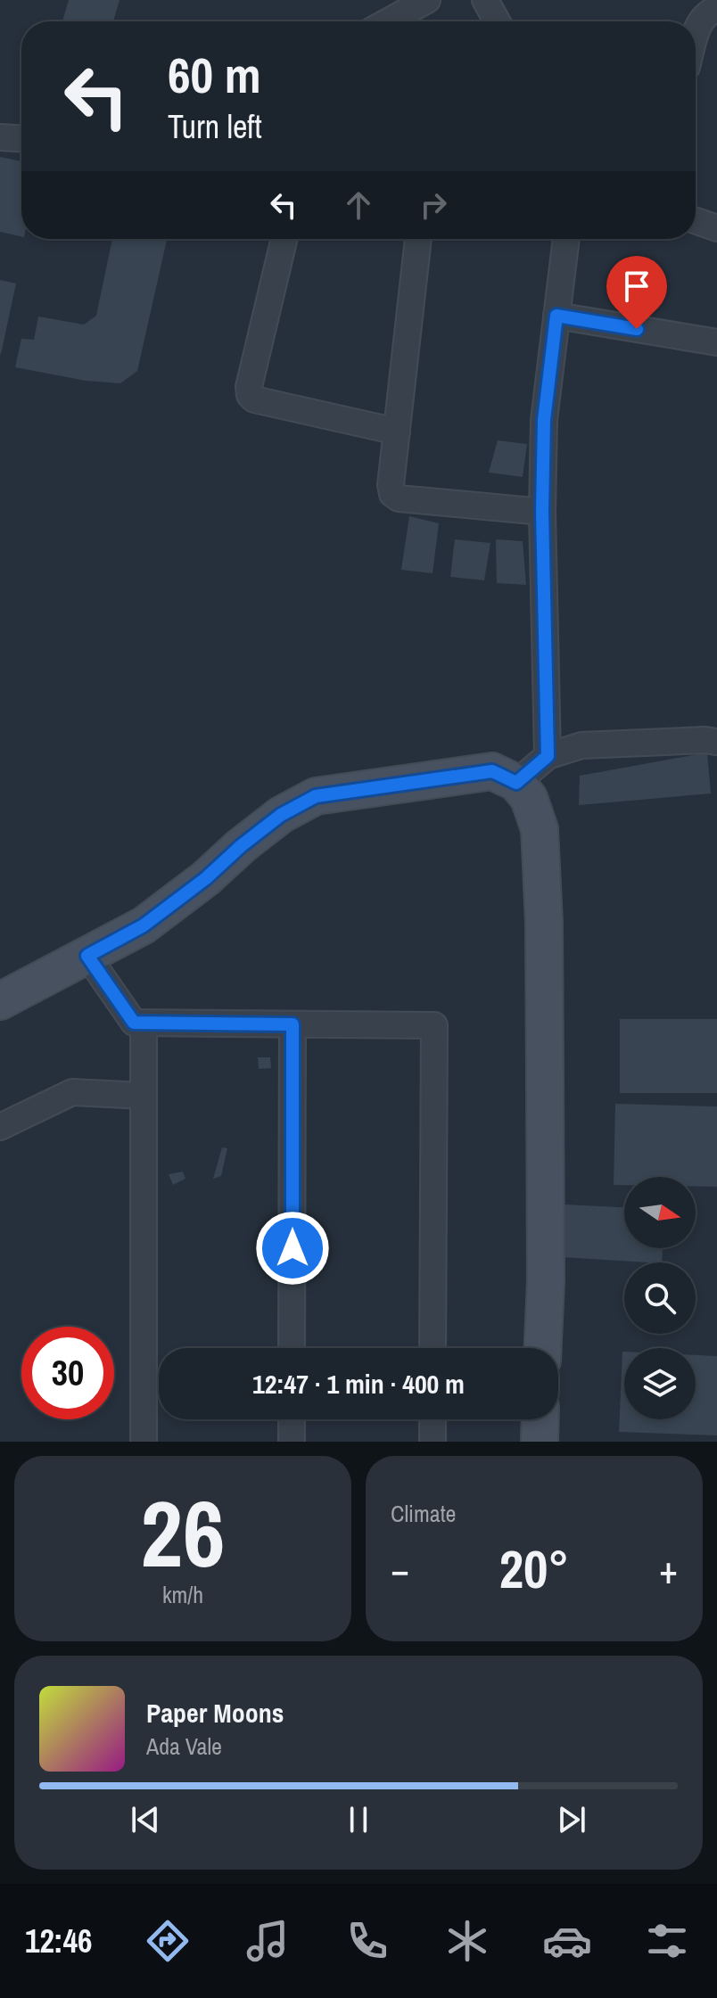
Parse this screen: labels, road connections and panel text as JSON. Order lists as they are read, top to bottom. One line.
{"north":"right","page":{"turn":["60 m","Turn left"],"limit":"30","trip":"12:47 · 1 min · 400 m","tile":[["26","km/h"],"Climate"],"heat":["−","20°","+"],"song":["Paper Moons","Ada Vale"],"tabs":"12:46"}}
